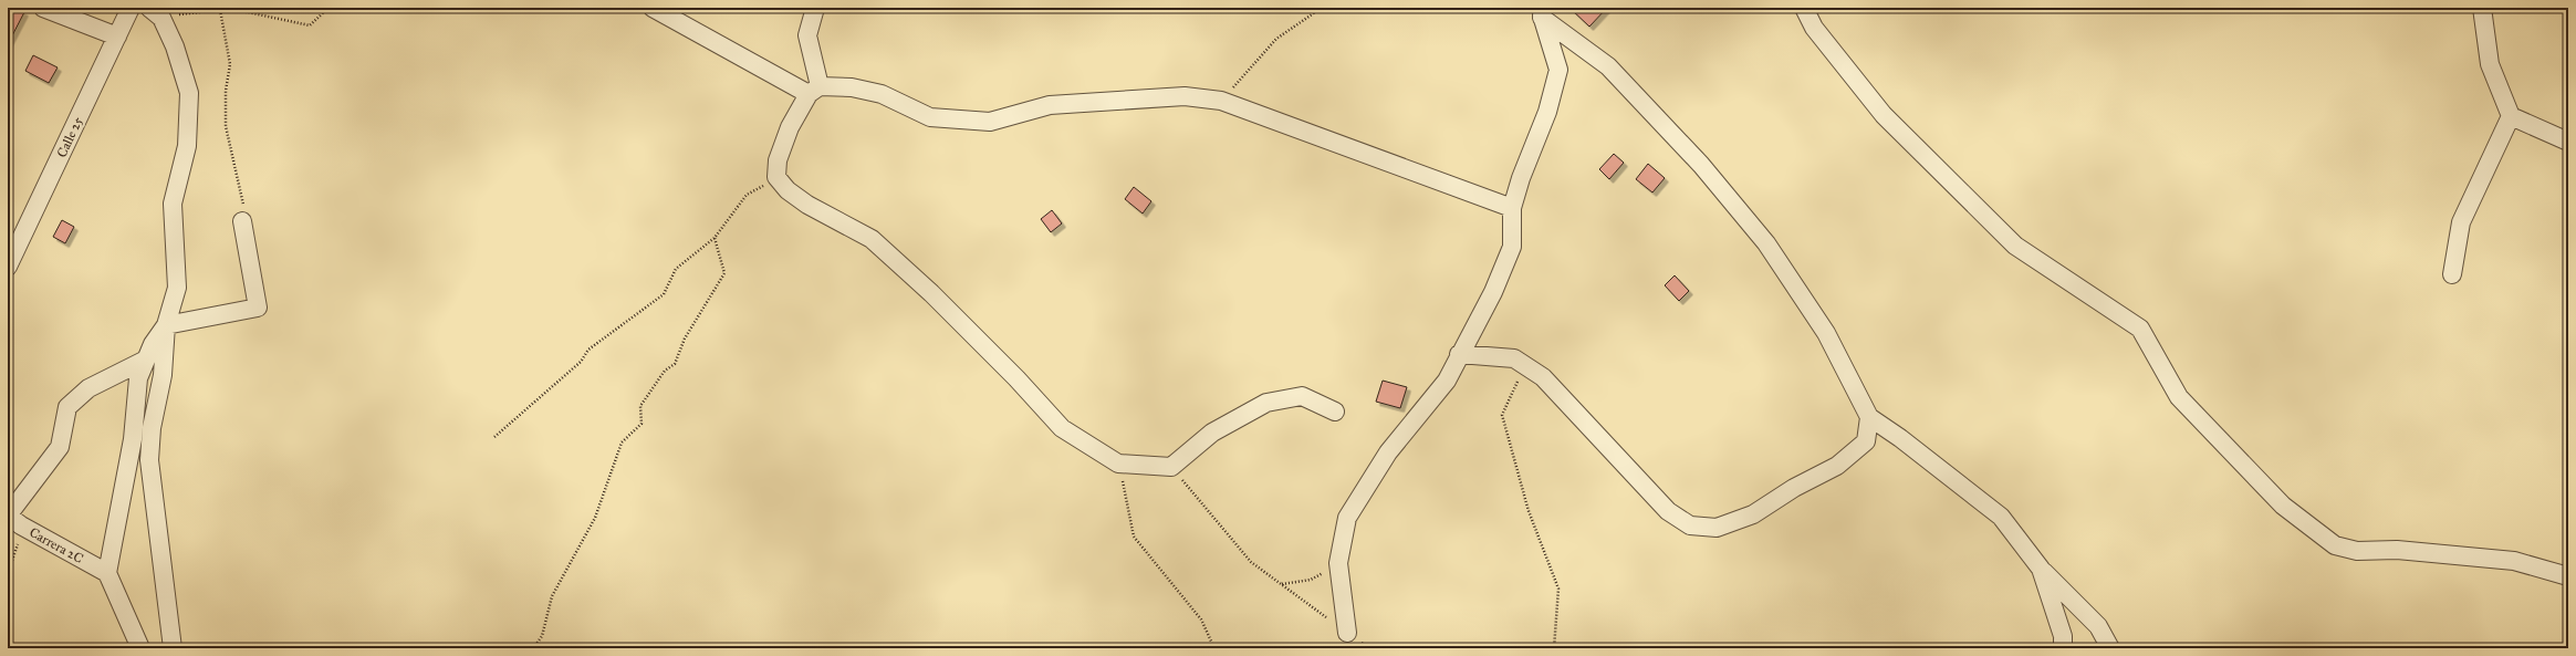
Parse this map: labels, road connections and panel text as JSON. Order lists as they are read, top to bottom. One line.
{"streets":{"street":["Calle 25","Carrera 2C"]}}
